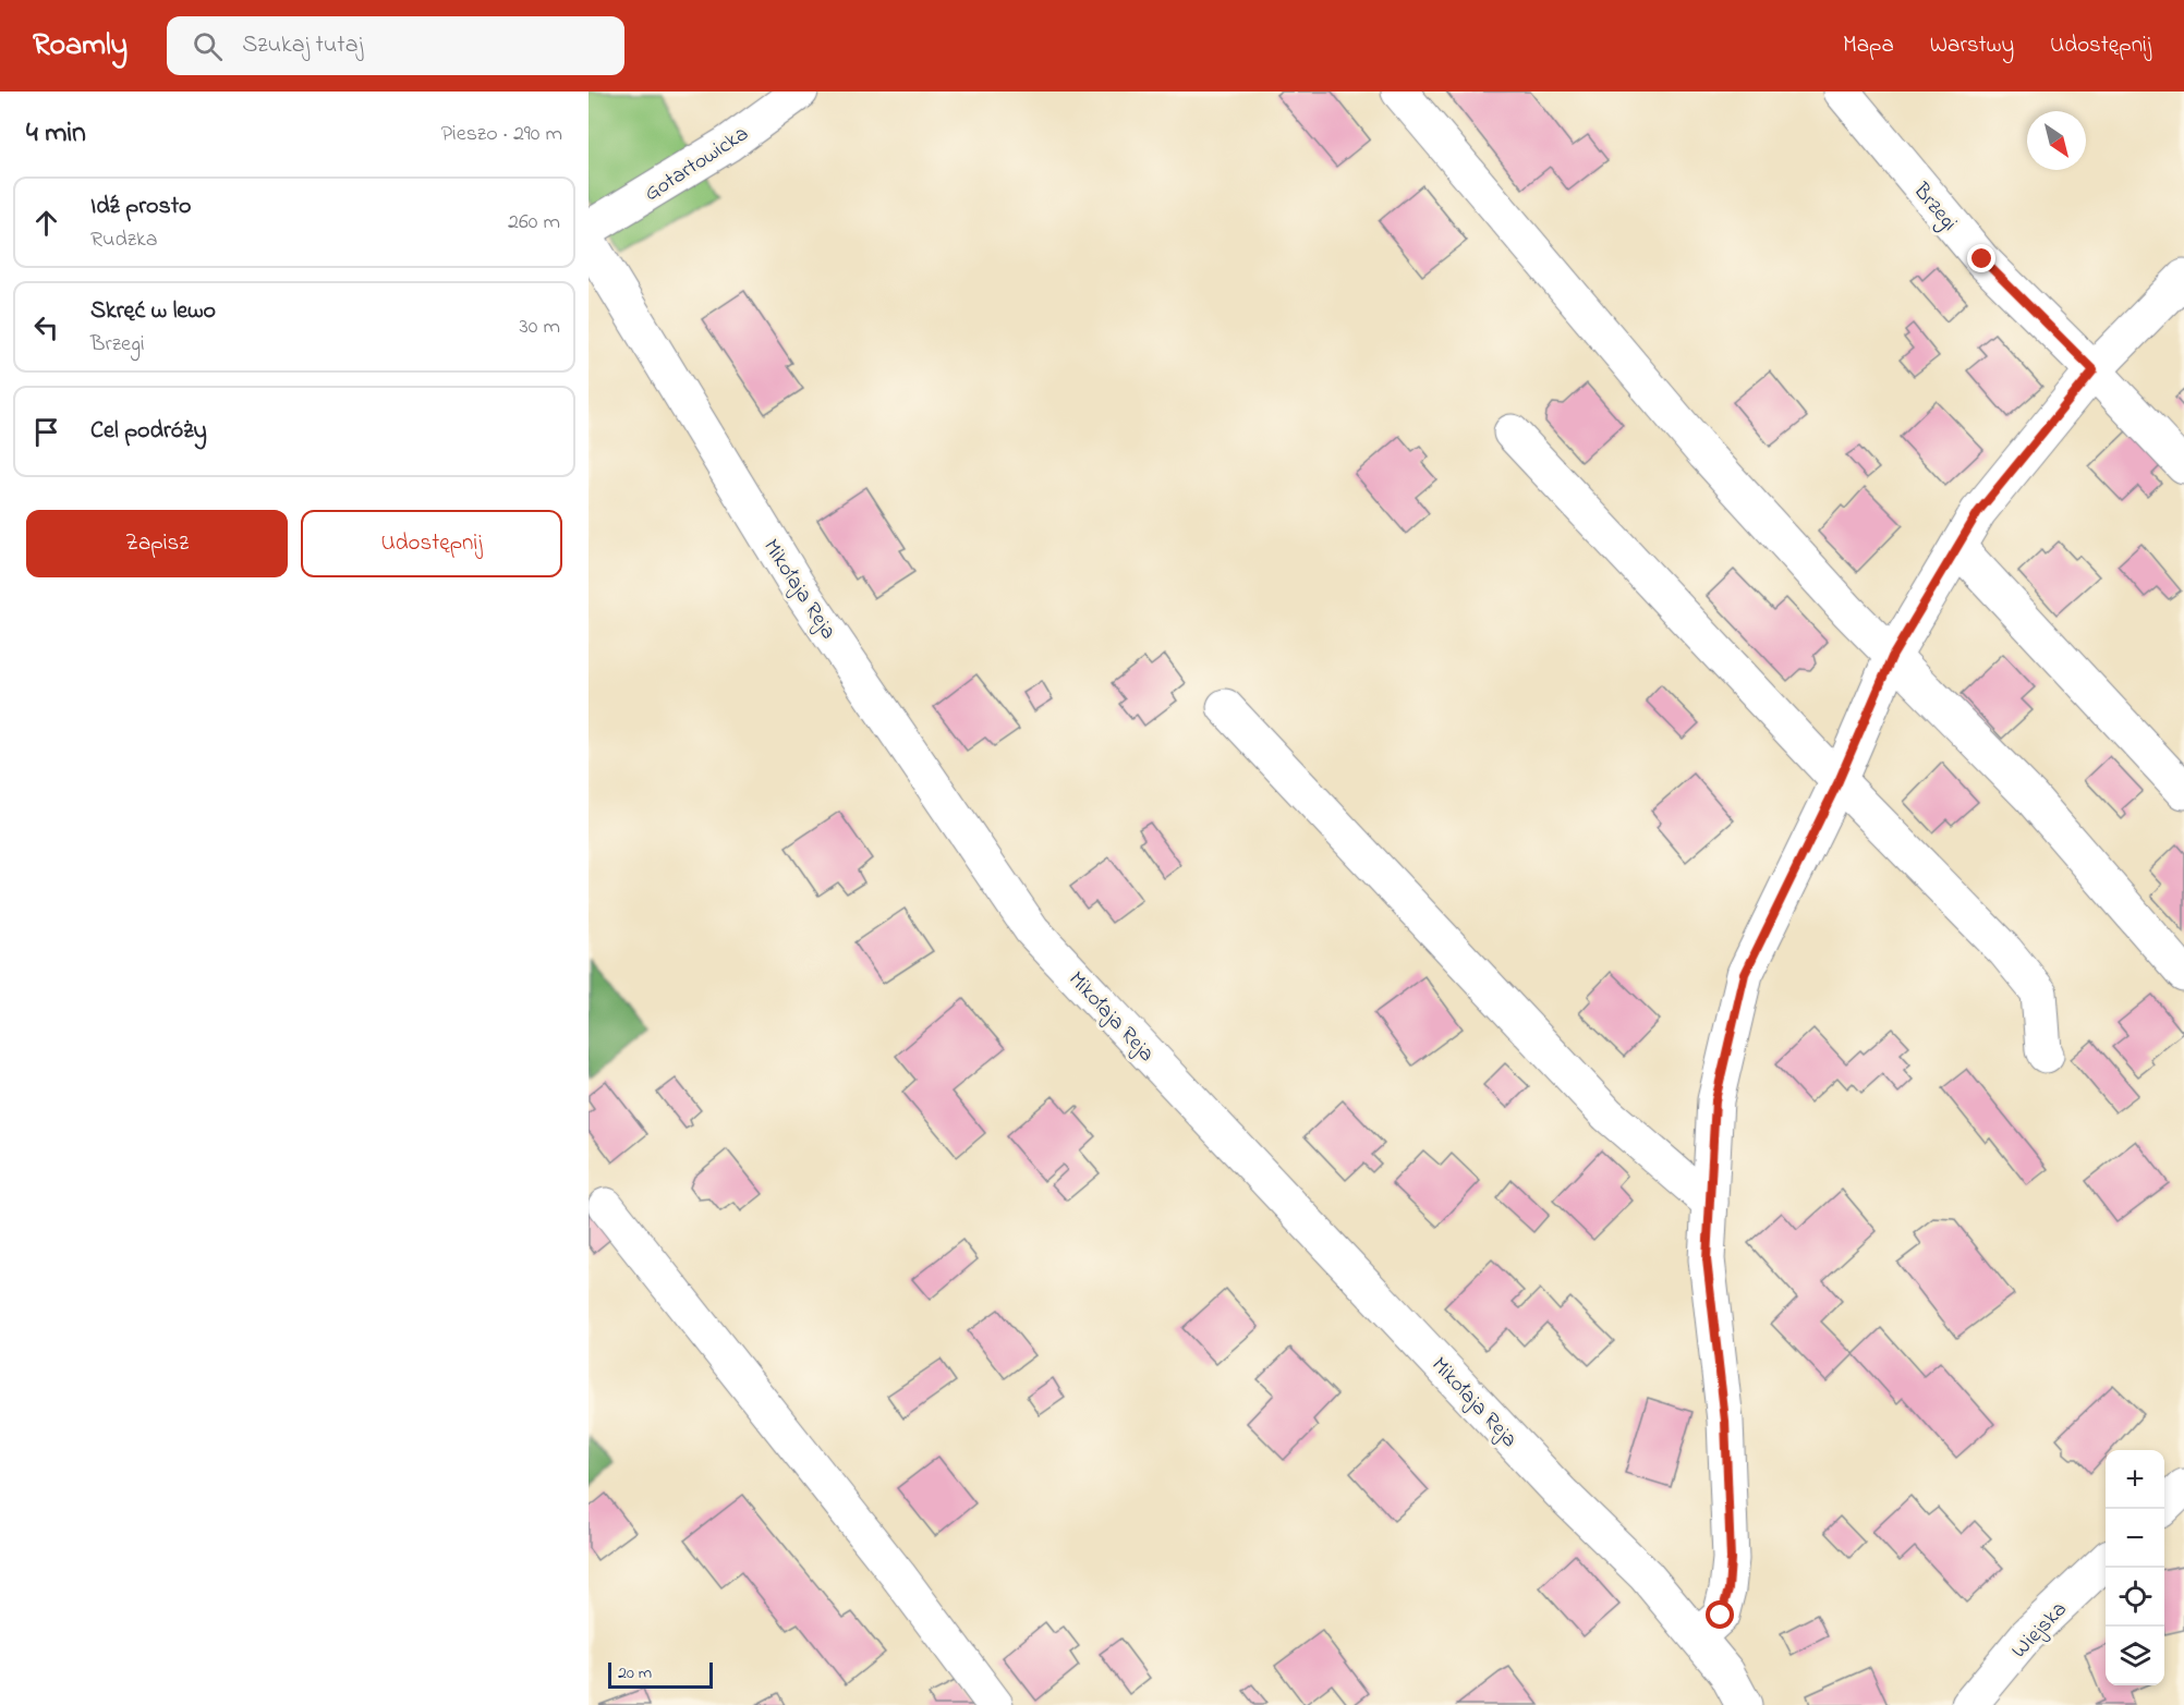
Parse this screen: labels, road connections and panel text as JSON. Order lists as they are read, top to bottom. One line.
{"streets":{"street":["Gotartowicka","Brzegi","Mikołaja Reja","Wiejska"]},"scale_bar":"20 m","north":"bottom right","page":{"header":"Roamly","search":"Szukaj tutaj","nav":["Mapa","Warstwy","Udostępnij"],"heading":["4 min","Pieszo · 290 m"],"list":[["Idź prosto","Rudzka","260 m"],["Skręć w lewo","Brzegi","30 m"],"Cel podróży"],"buttons":["Zapisz","Udostępnij"],"map_buttons":["+","−"],"scale":"20 m"}}
